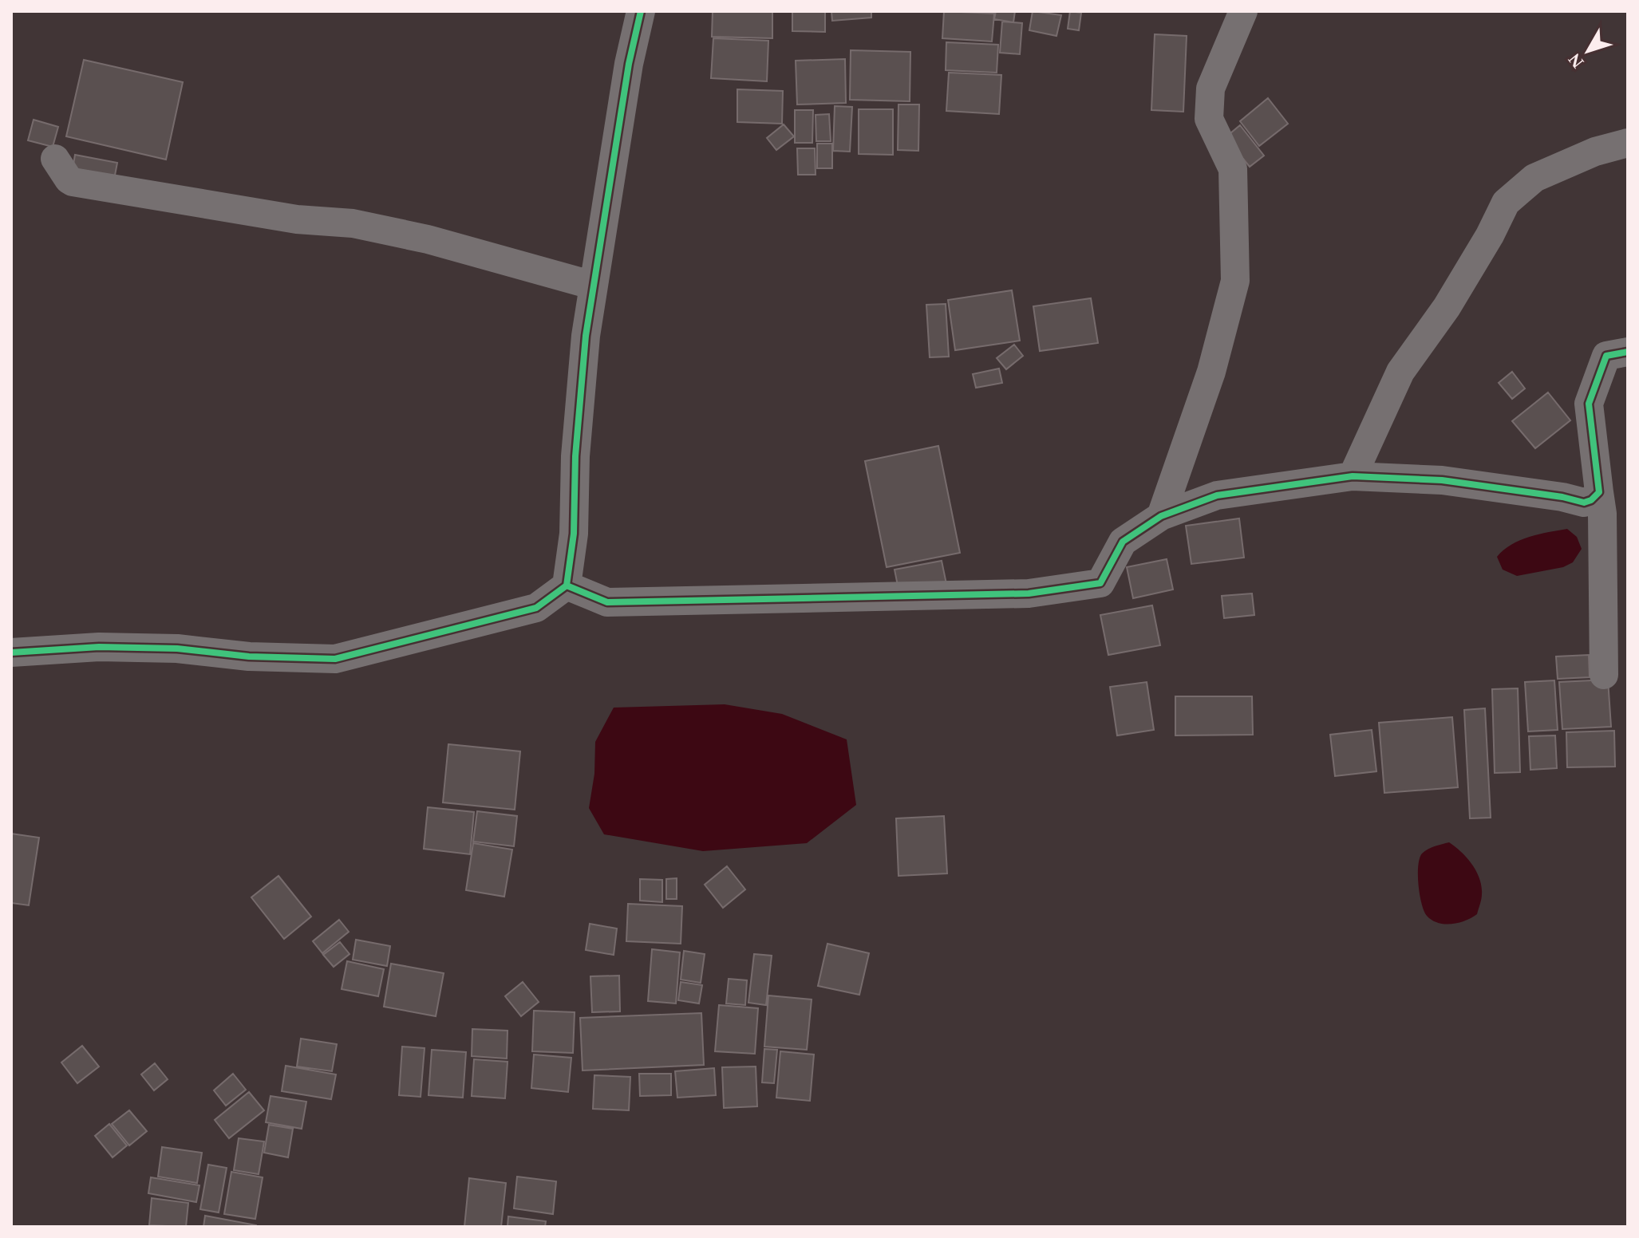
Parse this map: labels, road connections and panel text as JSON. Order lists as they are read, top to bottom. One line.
{"north":"bottom left"}
